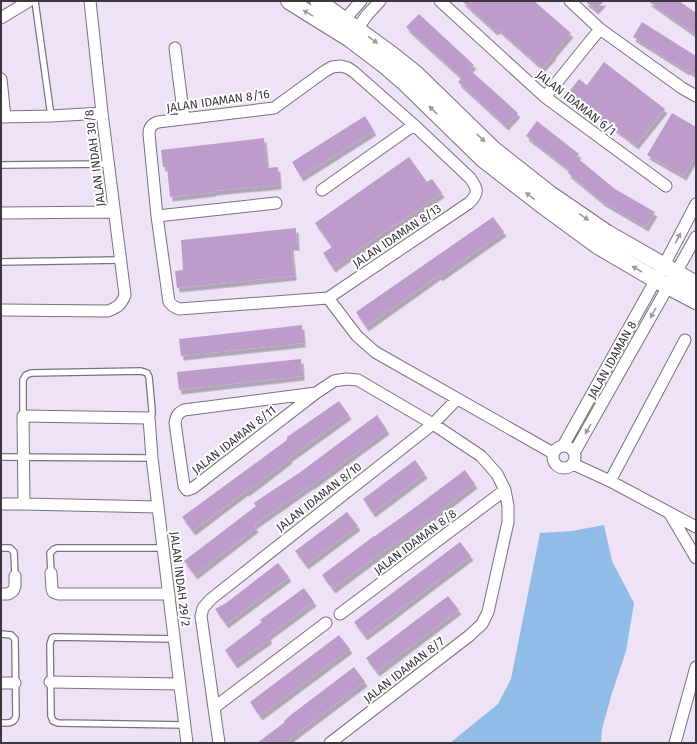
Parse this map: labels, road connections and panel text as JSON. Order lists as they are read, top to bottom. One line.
{"streets":{"street":["JALAN IDAMAN 8/16","JALAN IDAMAN 6/1","JALAN INDAH 30/8","JALAN IDAMAN 8/13","JALAN IDAMAN 8","JALAN IDAMAN 8/11","JALAN IDAMAN 8/10","JALAN IDAMAN 8/8","JALAN INDAH 29/2","JALAN IDAMAN 8/7"]},"crossings":[["JALAN IDAMAN 8/16","JALAN IDAMAN 8/13"],["JALAN IDAMAN 8/11","JALAN IDAMAN 8/10"],["JALAN IDAMAN 8/8","JALAN IDAMAN 8/7"]]}
